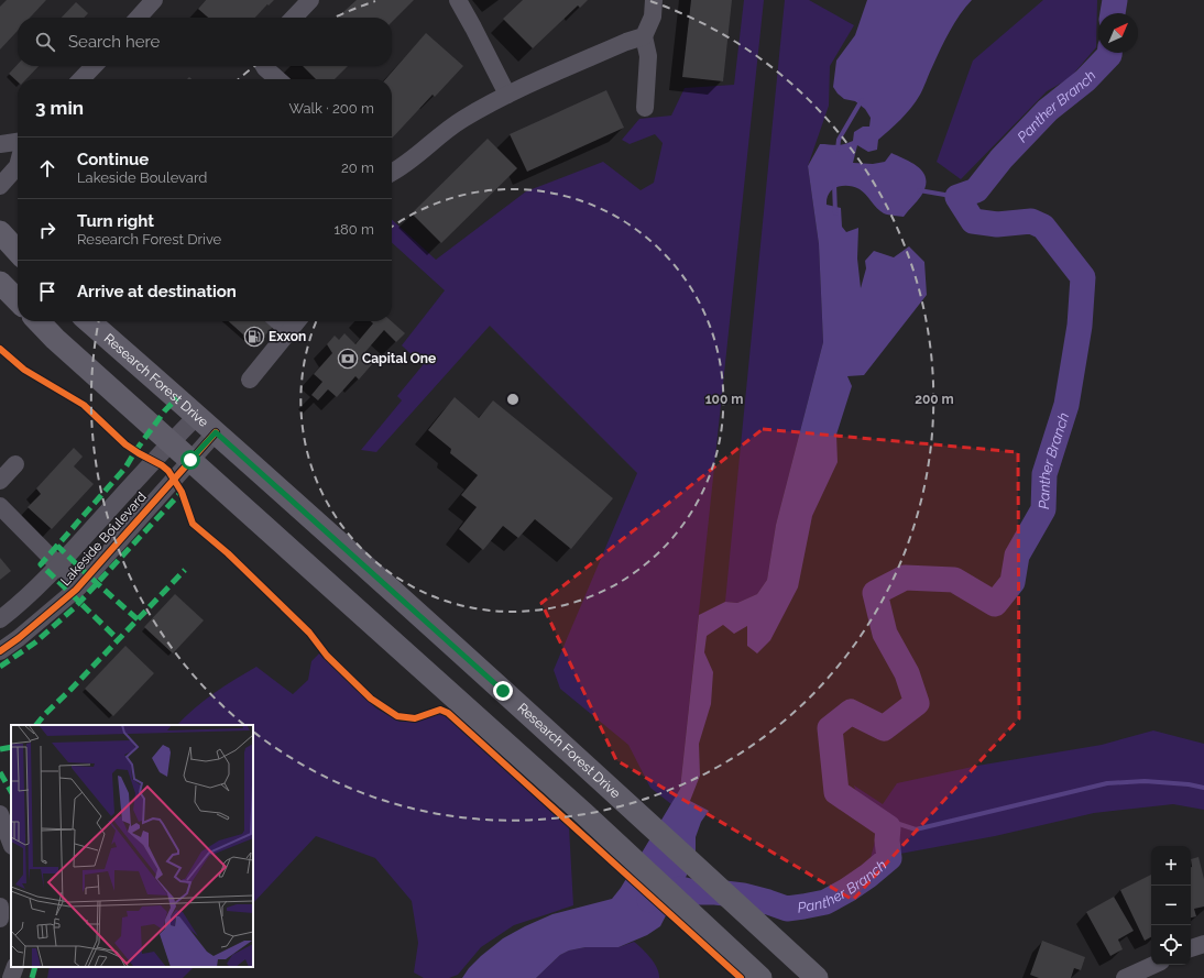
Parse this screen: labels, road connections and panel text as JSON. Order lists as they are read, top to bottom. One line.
{"streets":{"main road":["Research Forest Drive"],"street":["Lakeside Boulevard"]},"crossings":[["Research Forest Drive","Lakeside Boulevard"]],"water":["Panther Branch"],"places":{"fuel station":["Exxon"],"bank":["Capital One"]},"north":"top right","page":{"search":"Search here","heading":["3 min","Walk · 200 m"],"list":[["Continue","Lakeside Boulevard","20 m"],["Turn right","Research Forest Drive","180 m"],"Arrive at destination"],"map_buttons":["+","−"]},"rings":["100 m","200 m"]}
